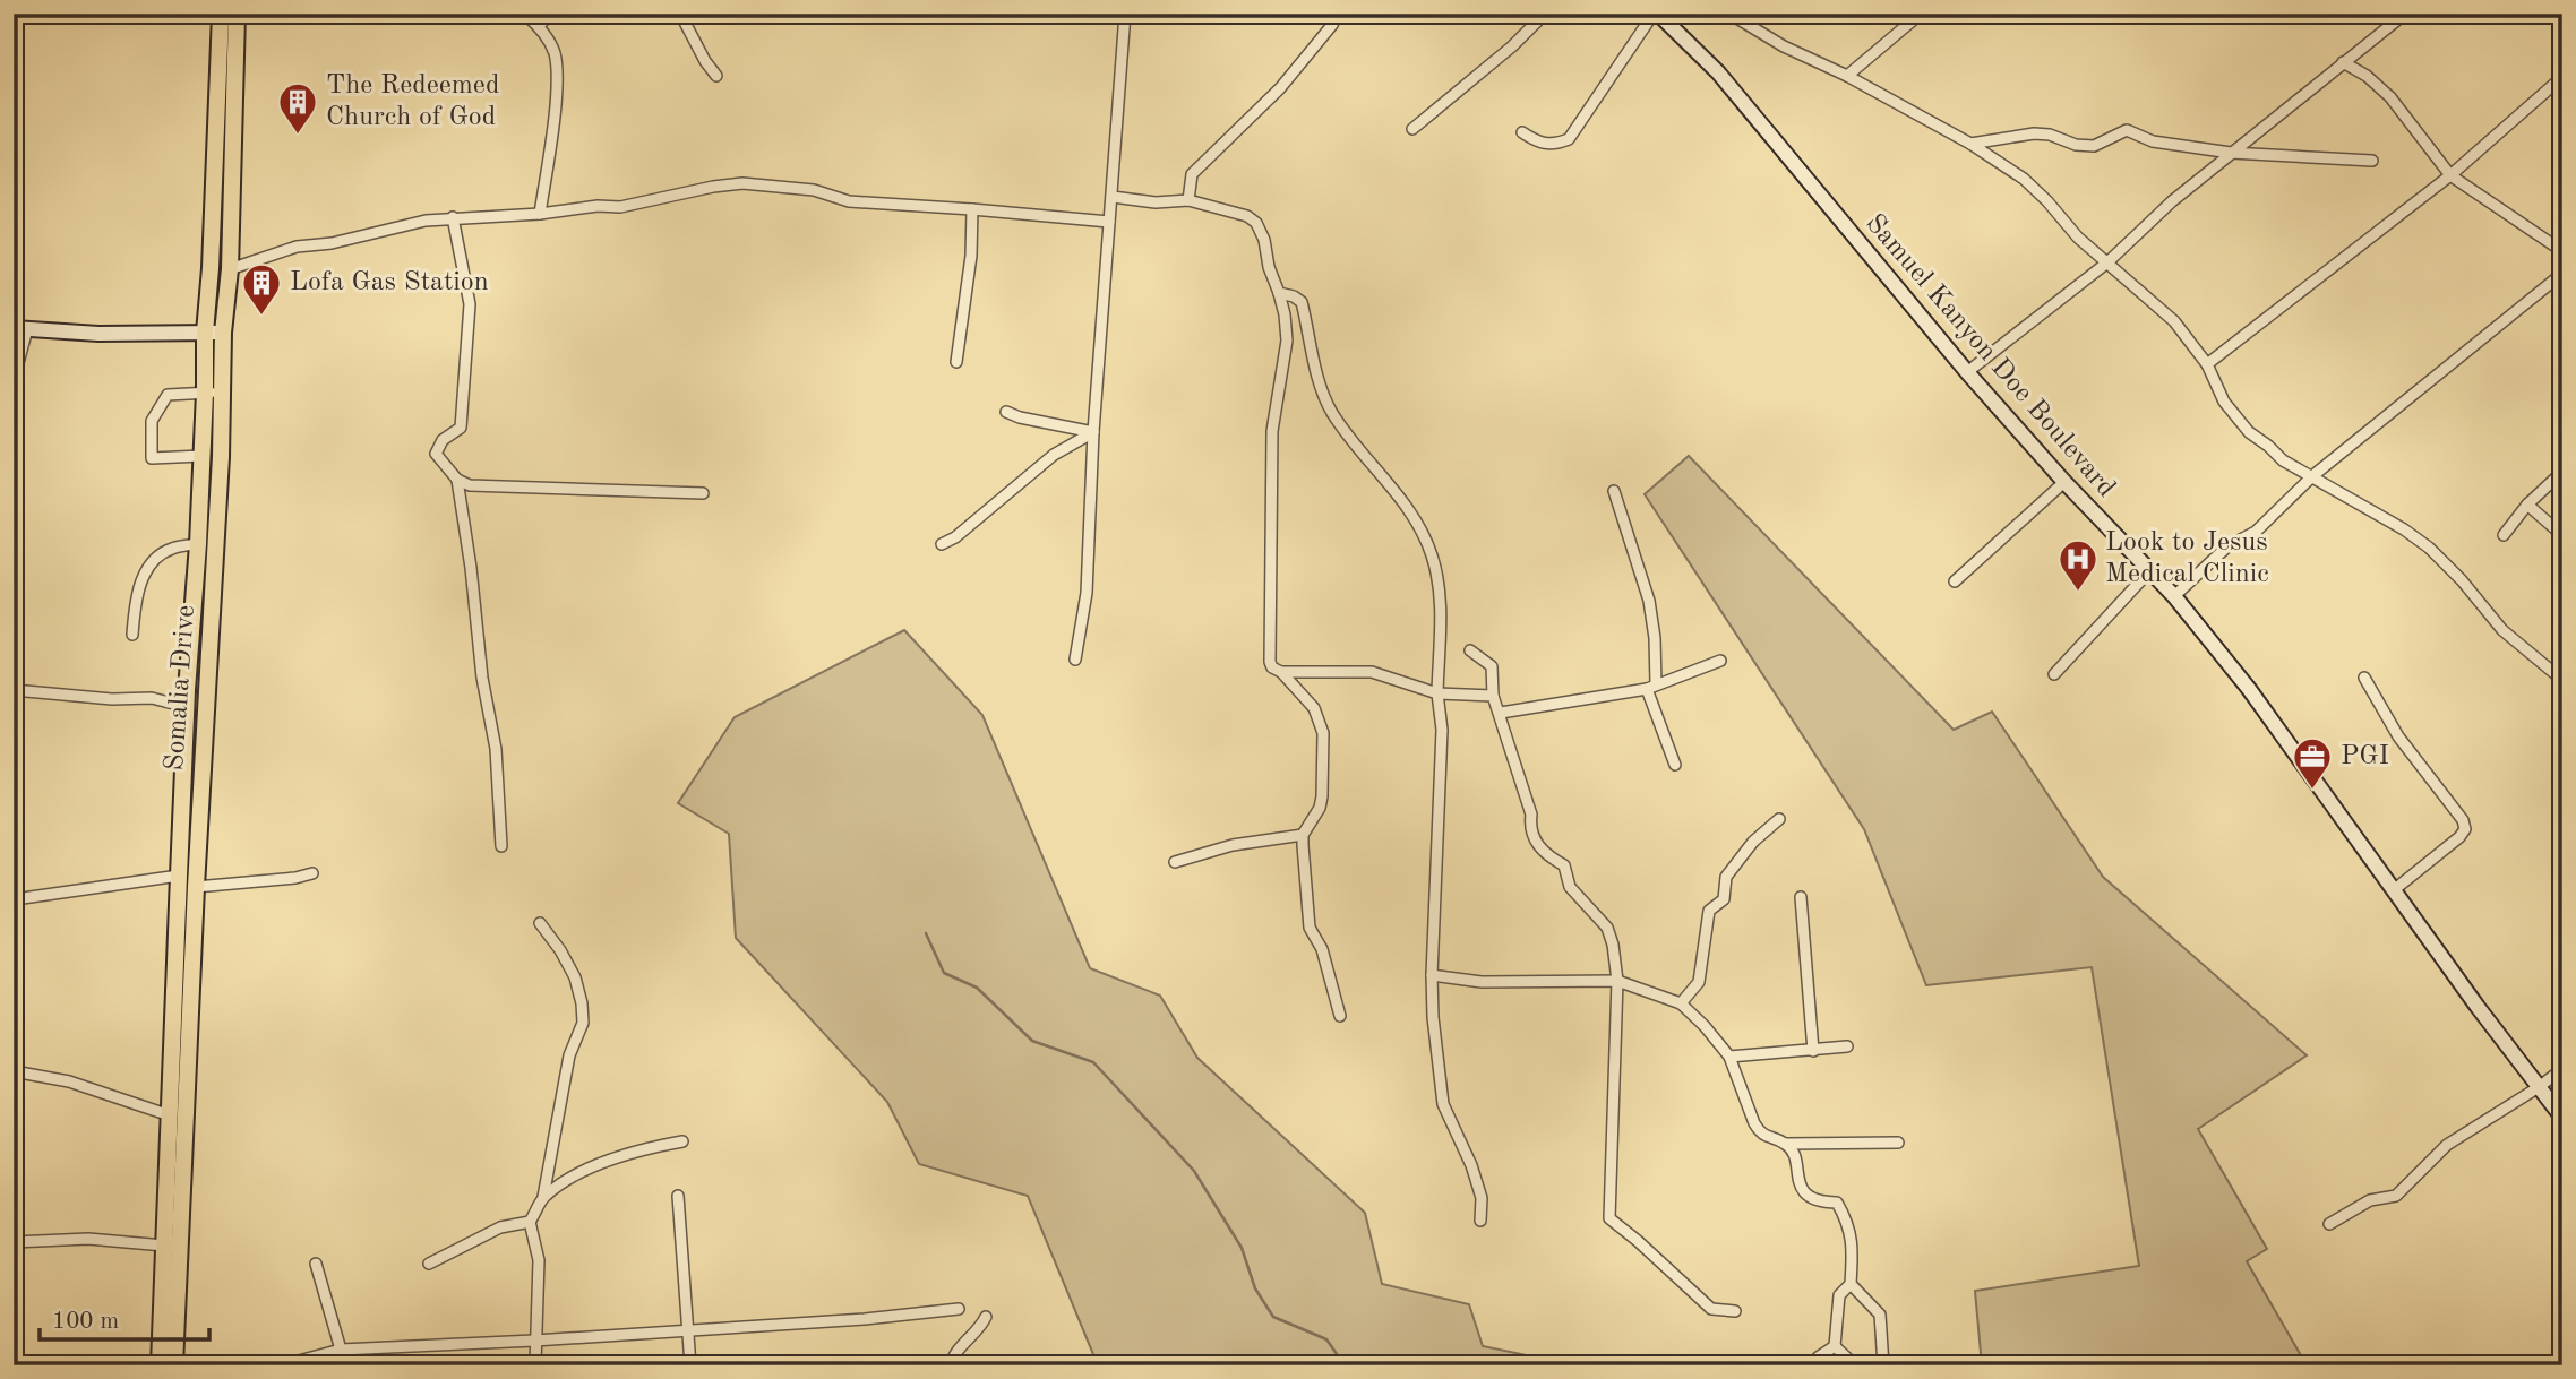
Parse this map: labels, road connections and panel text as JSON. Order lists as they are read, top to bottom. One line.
{"streets":{"main road":["Somalia Drive"],"street":["Samuel Kanyon Doe Boulevard"]},"places":{"building":["The Redeemed Church of God","Lofa Gas Station"],"hospital":["Look to Jesus Medical Clinic"],"office":["PGI"]},"scale_bar":"100 m"}
